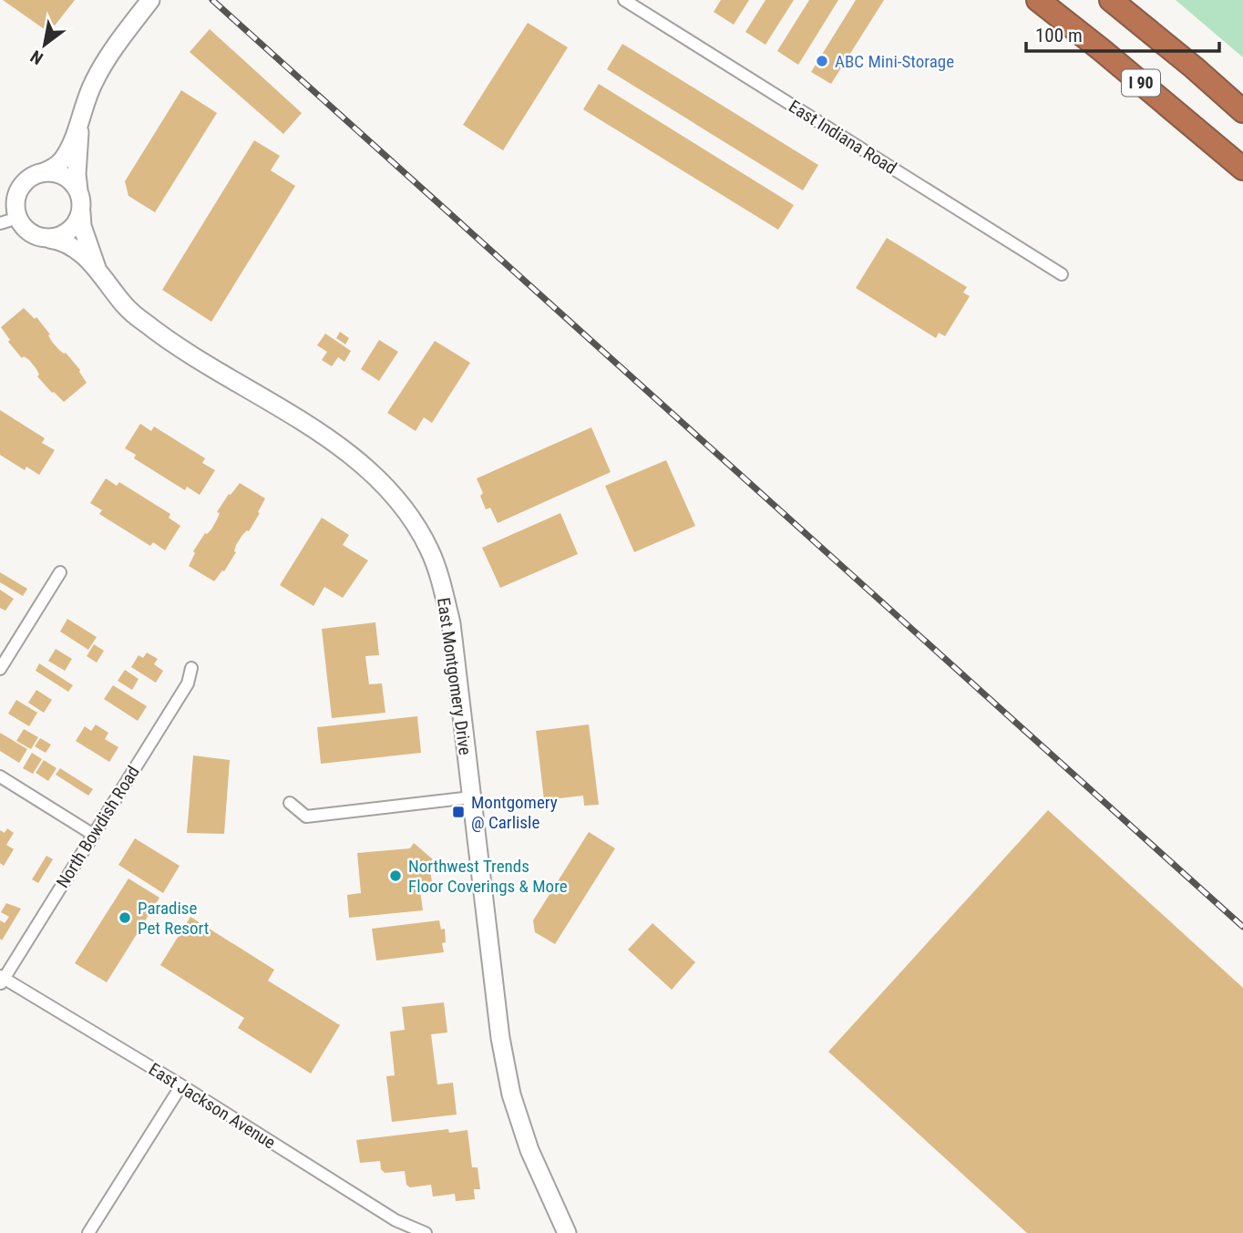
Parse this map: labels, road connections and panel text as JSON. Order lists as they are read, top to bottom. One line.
{"streets":{"highway":["I 90"],"main road":["East Montgomery Drive"],"street":["East Indiana Road","North Bowdish Road","East Jackson Avenue"]},"crossings":[["North Bowdish Road","East Jackson Avenue"]],"places":{"other":["ABC Mini-Storage","Northwest Trends Floor Coverings & More","Paradise Pet Resort"],"transit":["Montgomery @ Carlisle"]},"scale_bar":"100 m","north":"bottom left"}
